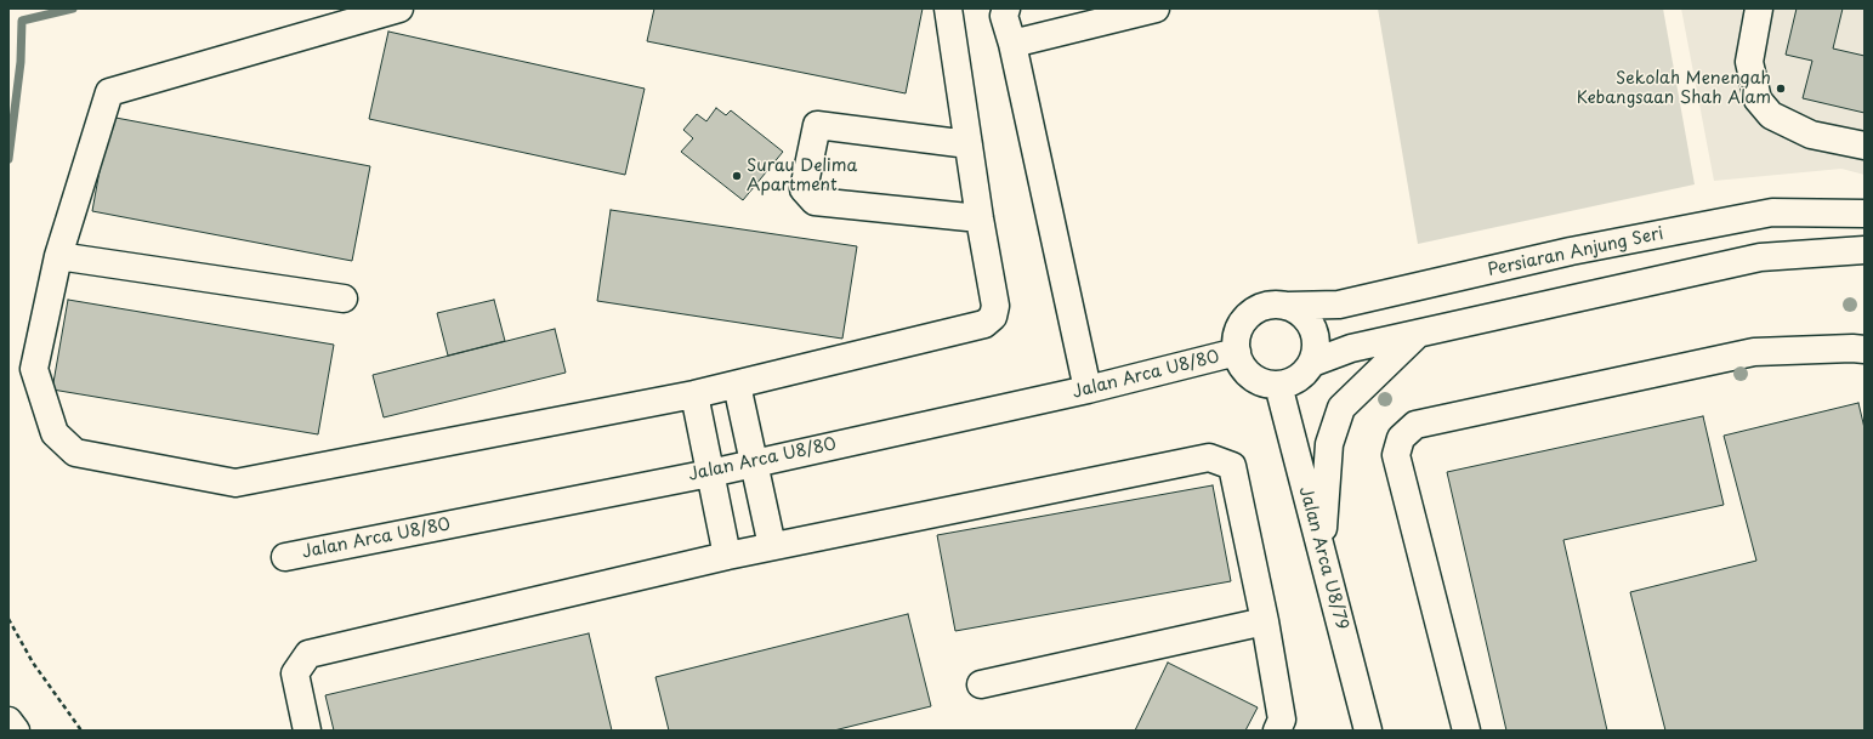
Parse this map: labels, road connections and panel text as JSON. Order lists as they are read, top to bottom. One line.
{"streets":{"main road":["Persiaran Anjung Seri","Jalan Arca U8/80","Jalan Arca U8/79"]},"crossings":[["Persiaran Anjung Seri","Jalan Arca U8/80"],["Persiaran Anjung Seri","Jalan Arca U8/79"],["Jalan Arca U8/80","Jalan Arca U8/79"]],"places":["Sekolah Menengah Kebangsaan Shah Alam","Surau Delima Apartment"]}
